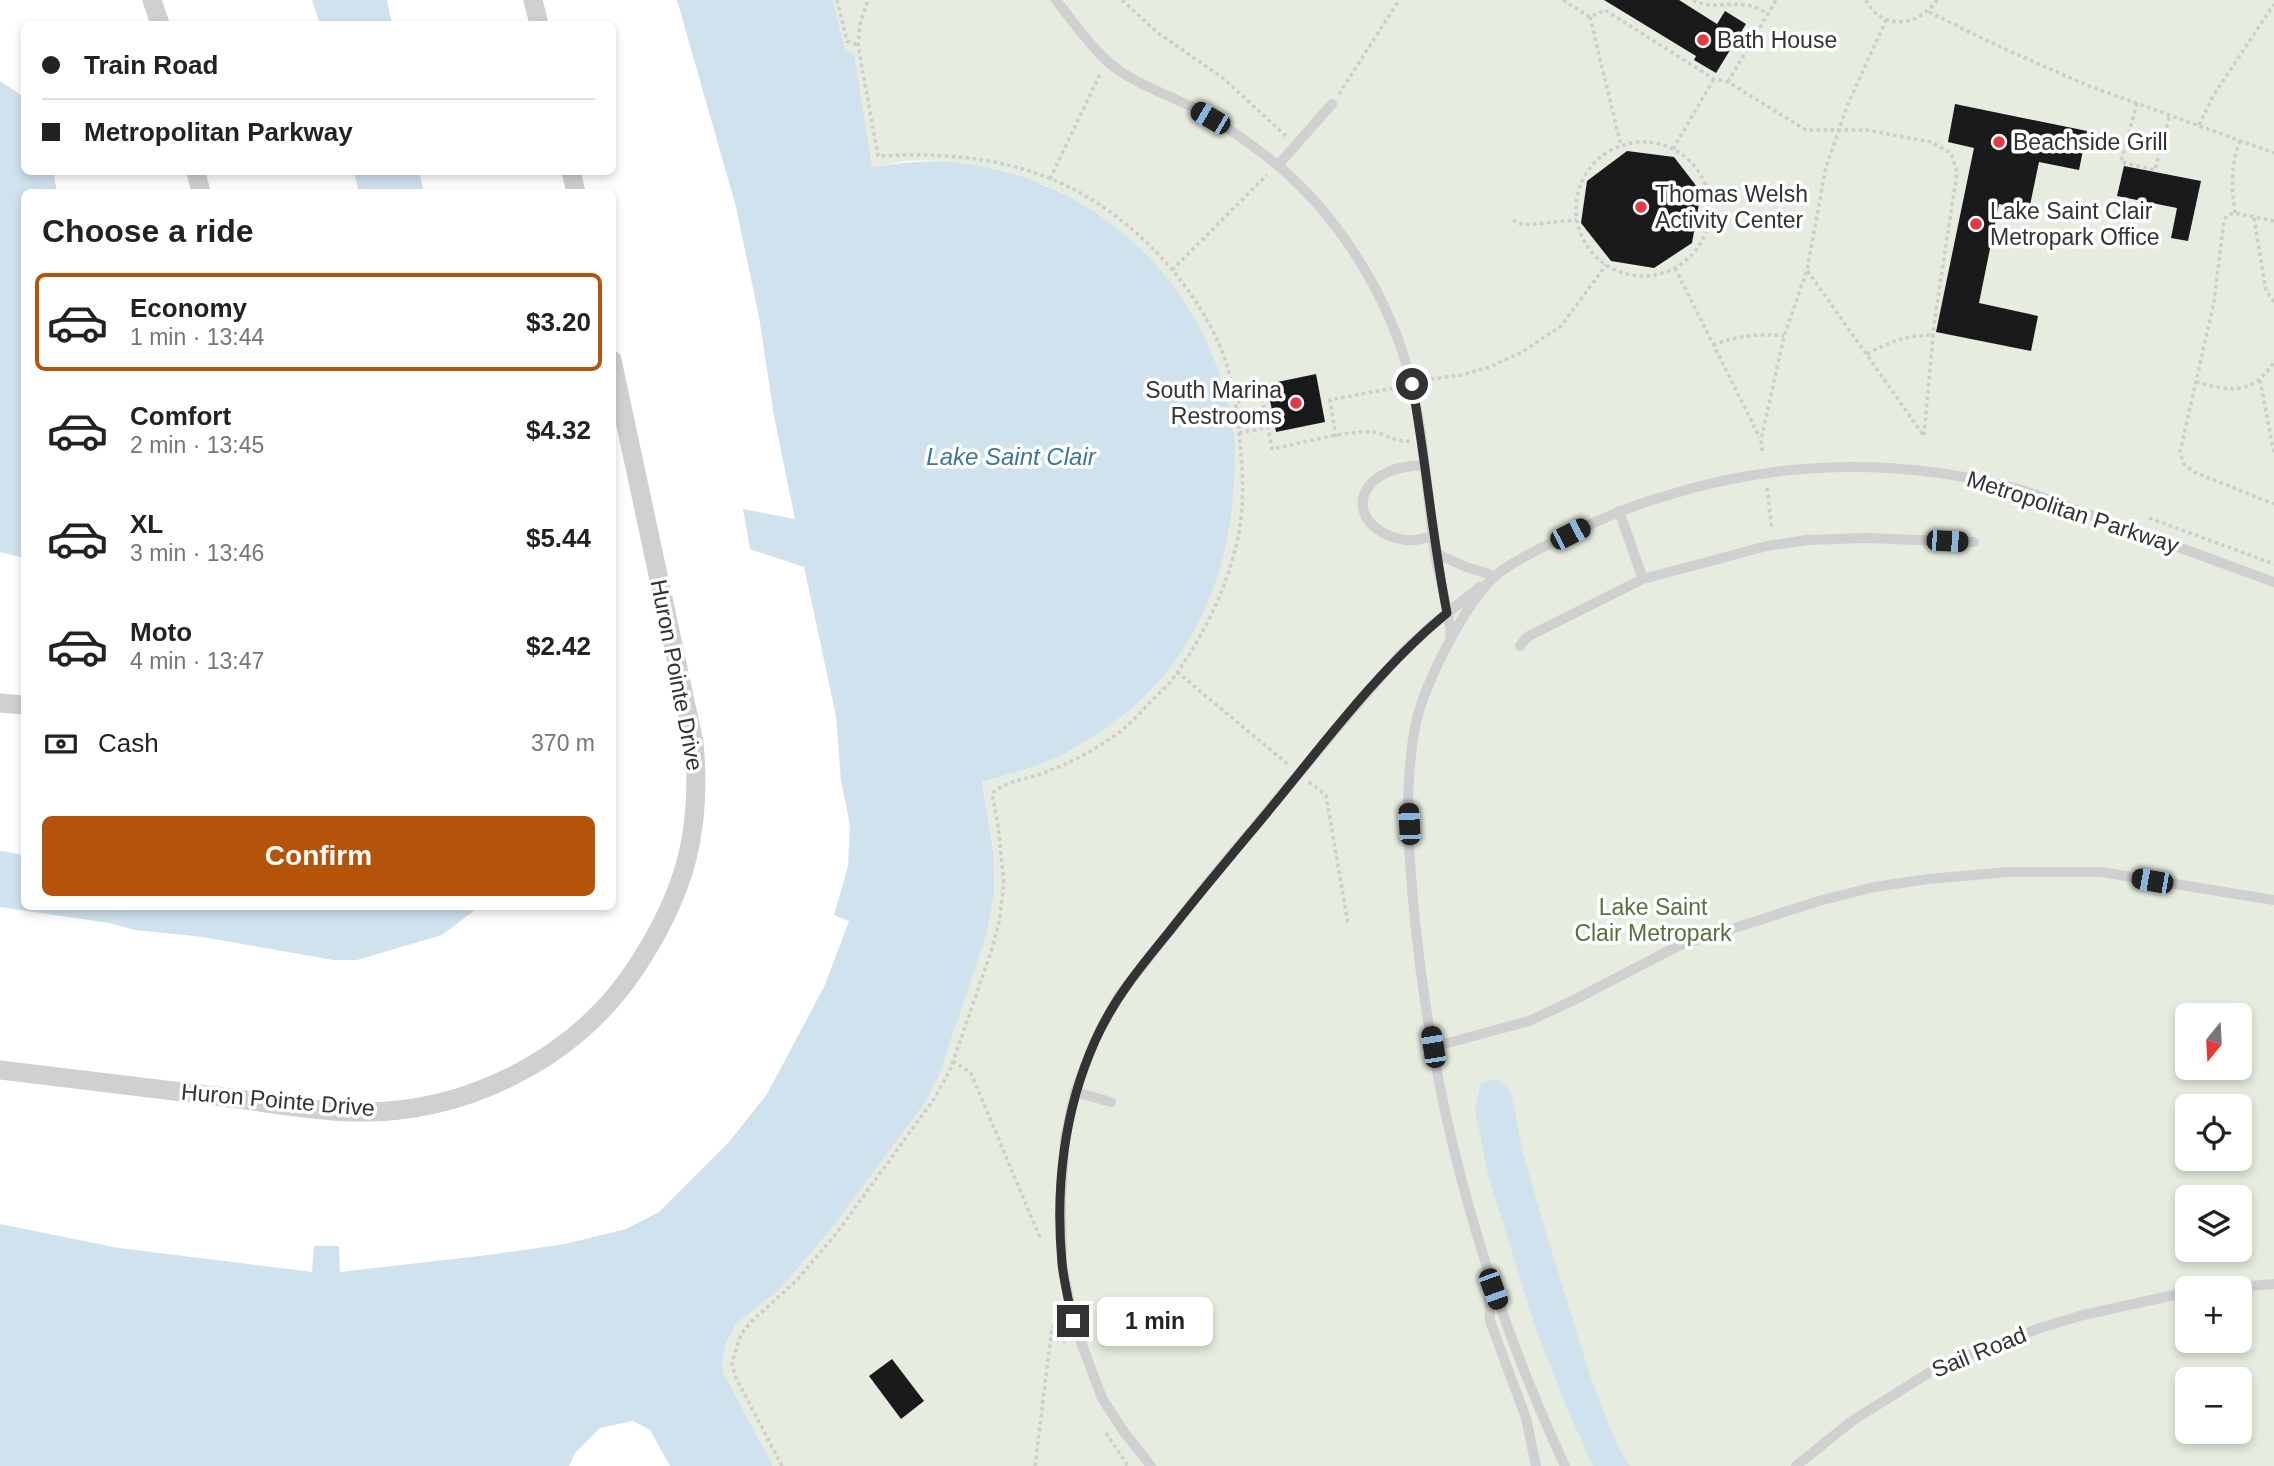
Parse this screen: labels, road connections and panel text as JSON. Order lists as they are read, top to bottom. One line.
{"streets":{"street":["Huron Pointe Drive"],"lane":["Metropolitan Parkway","Sail Road"]},"water":["Lake Saint Clair"],"parks":["Lake Saint Clair Metropark"],"places":["Bath House","Beachside Grill","Thomas Welsh Activity Center","Lake Saint Clair Metropark Office","South Marina Restrooms"],"north":"bottom","page":{"banner":["Train Road","Metropolitan Parkway"],"heading":"Choose a ride","list":[{"name":"Economy","note":"1 min · 13:44","value":"$3.20"},{"name":"Comfort","note":"2 min · 13:45","value":"$4.32"},{"name":"XL","note":"3 min · 13:46","value":"$5.44"},{"name":"Moto","note":"4 min · 13:47","value":"$2.42"}],"pay":["Cash","370 m"],"buttons":"Confirm","map_buttons":["+","−"],"bubble":"1 min"}}
